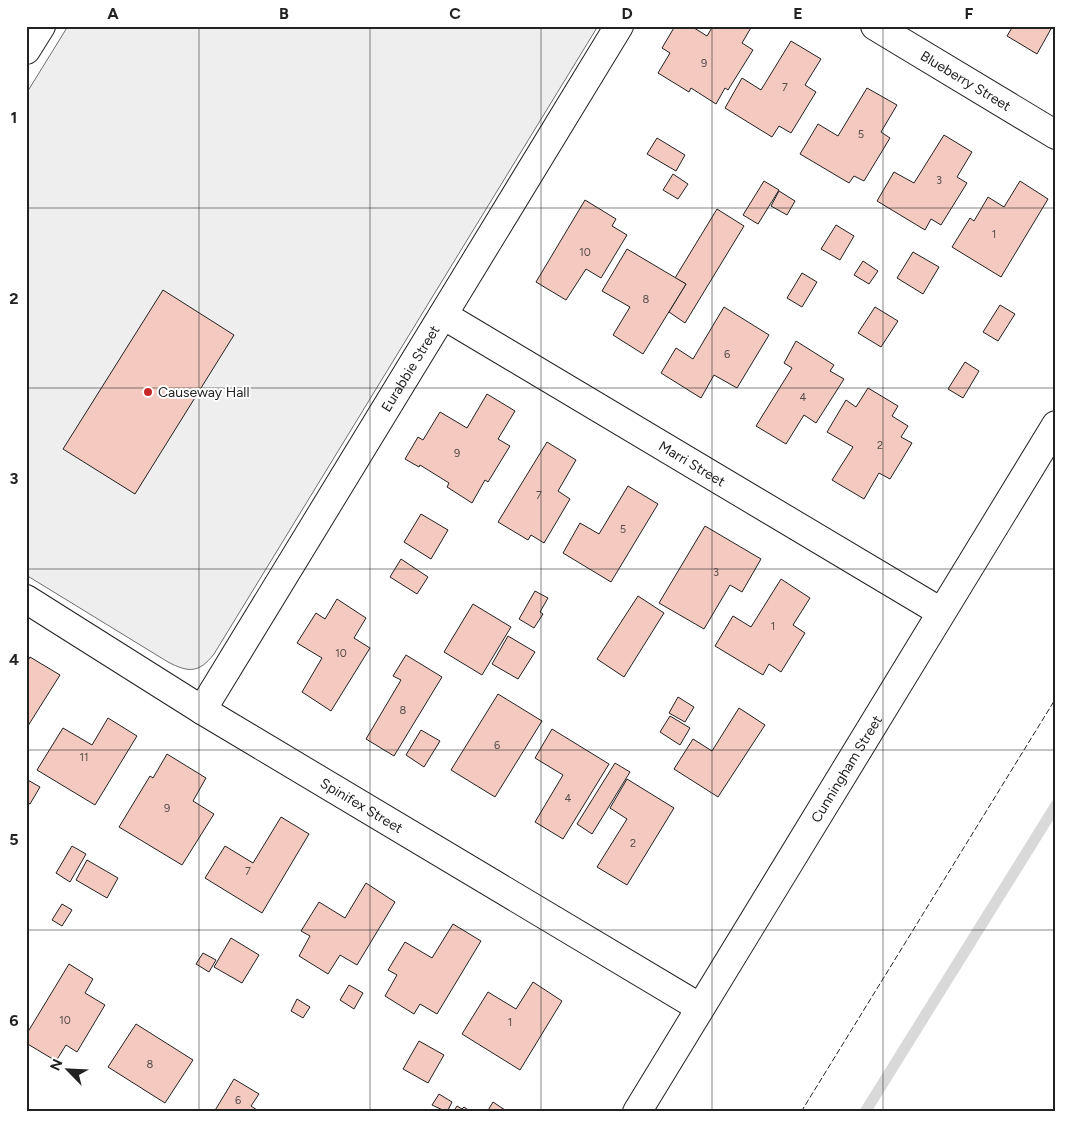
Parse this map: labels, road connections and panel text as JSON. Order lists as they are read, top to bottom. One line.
{"streets":{"street":["Blueberry Street","Eurabbie Street","Marri Street","Cunningham Street","Spinifex Street"]},"crossings":[["Eurabbie Street","Marri Street"],["Eurabbie Street","Spinifex Street"],["Marri Street","Cunningham Street"],["Cunningham Street","Spinifex Street"]],"places":["Causeway Hall"],"house_numbers":["9","7","5","3","1","10","8","6","4","2","9","7","5","3","1","10","8","6","11","4","9","2","7","10","1","8","6"],"north":"top left","grid":{"columns":["A","B","C","D","E","F"],"rows":["1","2","3","4","5","6"]}}
